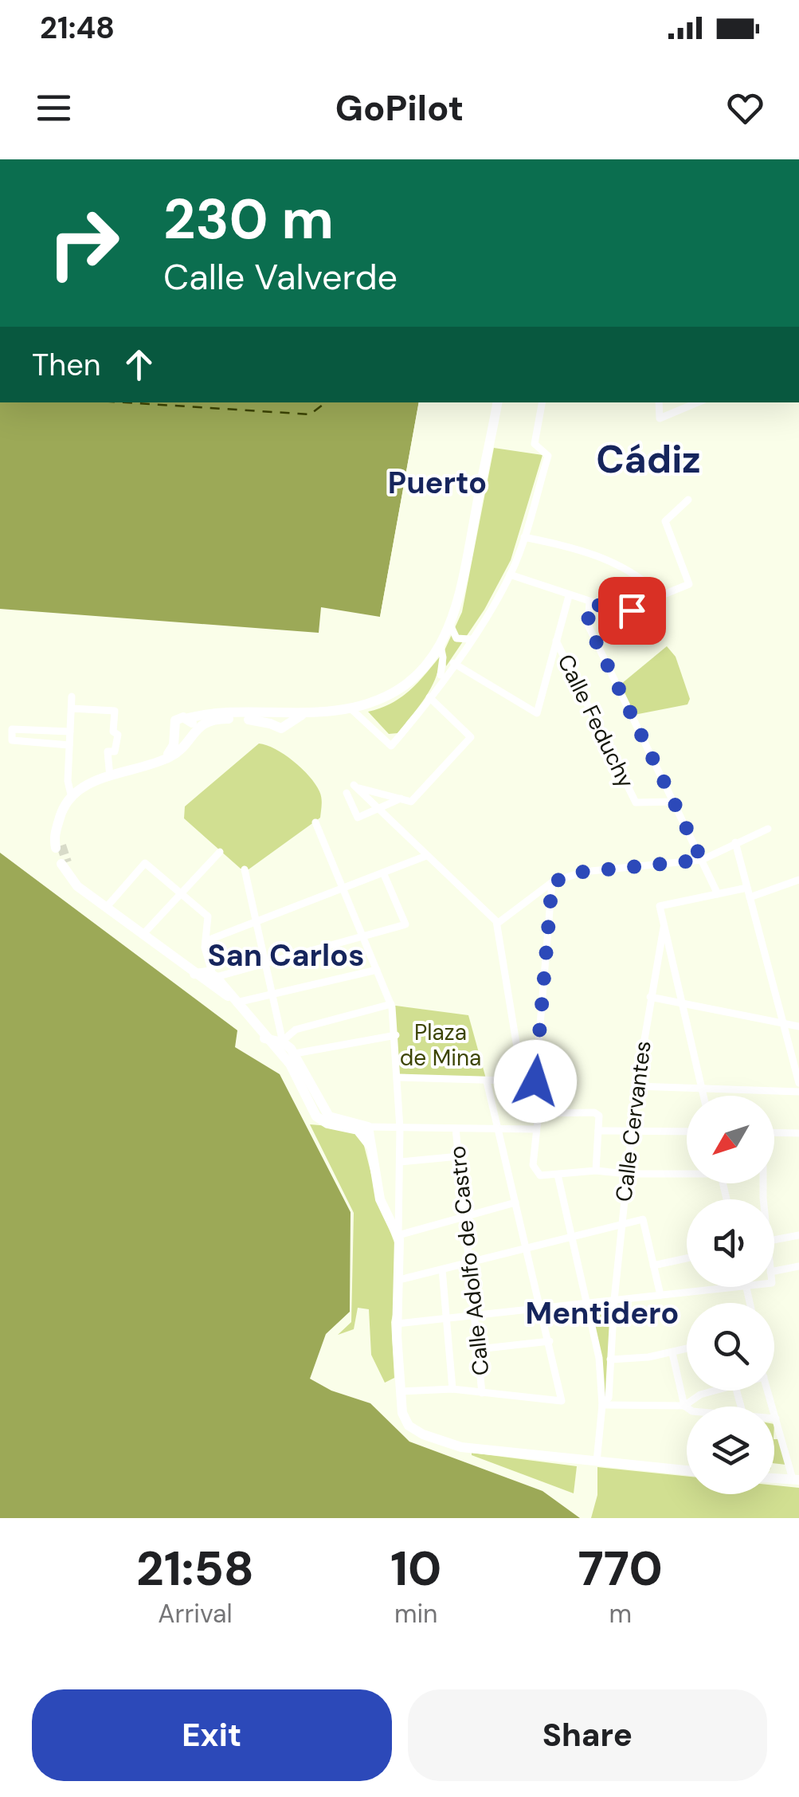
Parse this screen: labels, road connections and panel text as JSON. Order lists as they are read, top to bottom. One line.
{"streets":{"street":["Calle Feduchy","Calle Cervantes","Calle Adolfo de Castro"]},"districts":["Cádiz","Puerto","San Carlos","Mentidero"],"parks":["Plaza de Mina"],"north":"bottom left","page":{"status":"21:48","header":"GoPilot","turn":["230 m","Calle Valverde"],"then":"Then","eta":["21:58","Arrival","10","min","770","m"],"buttons":["Exit","Share"]}}
